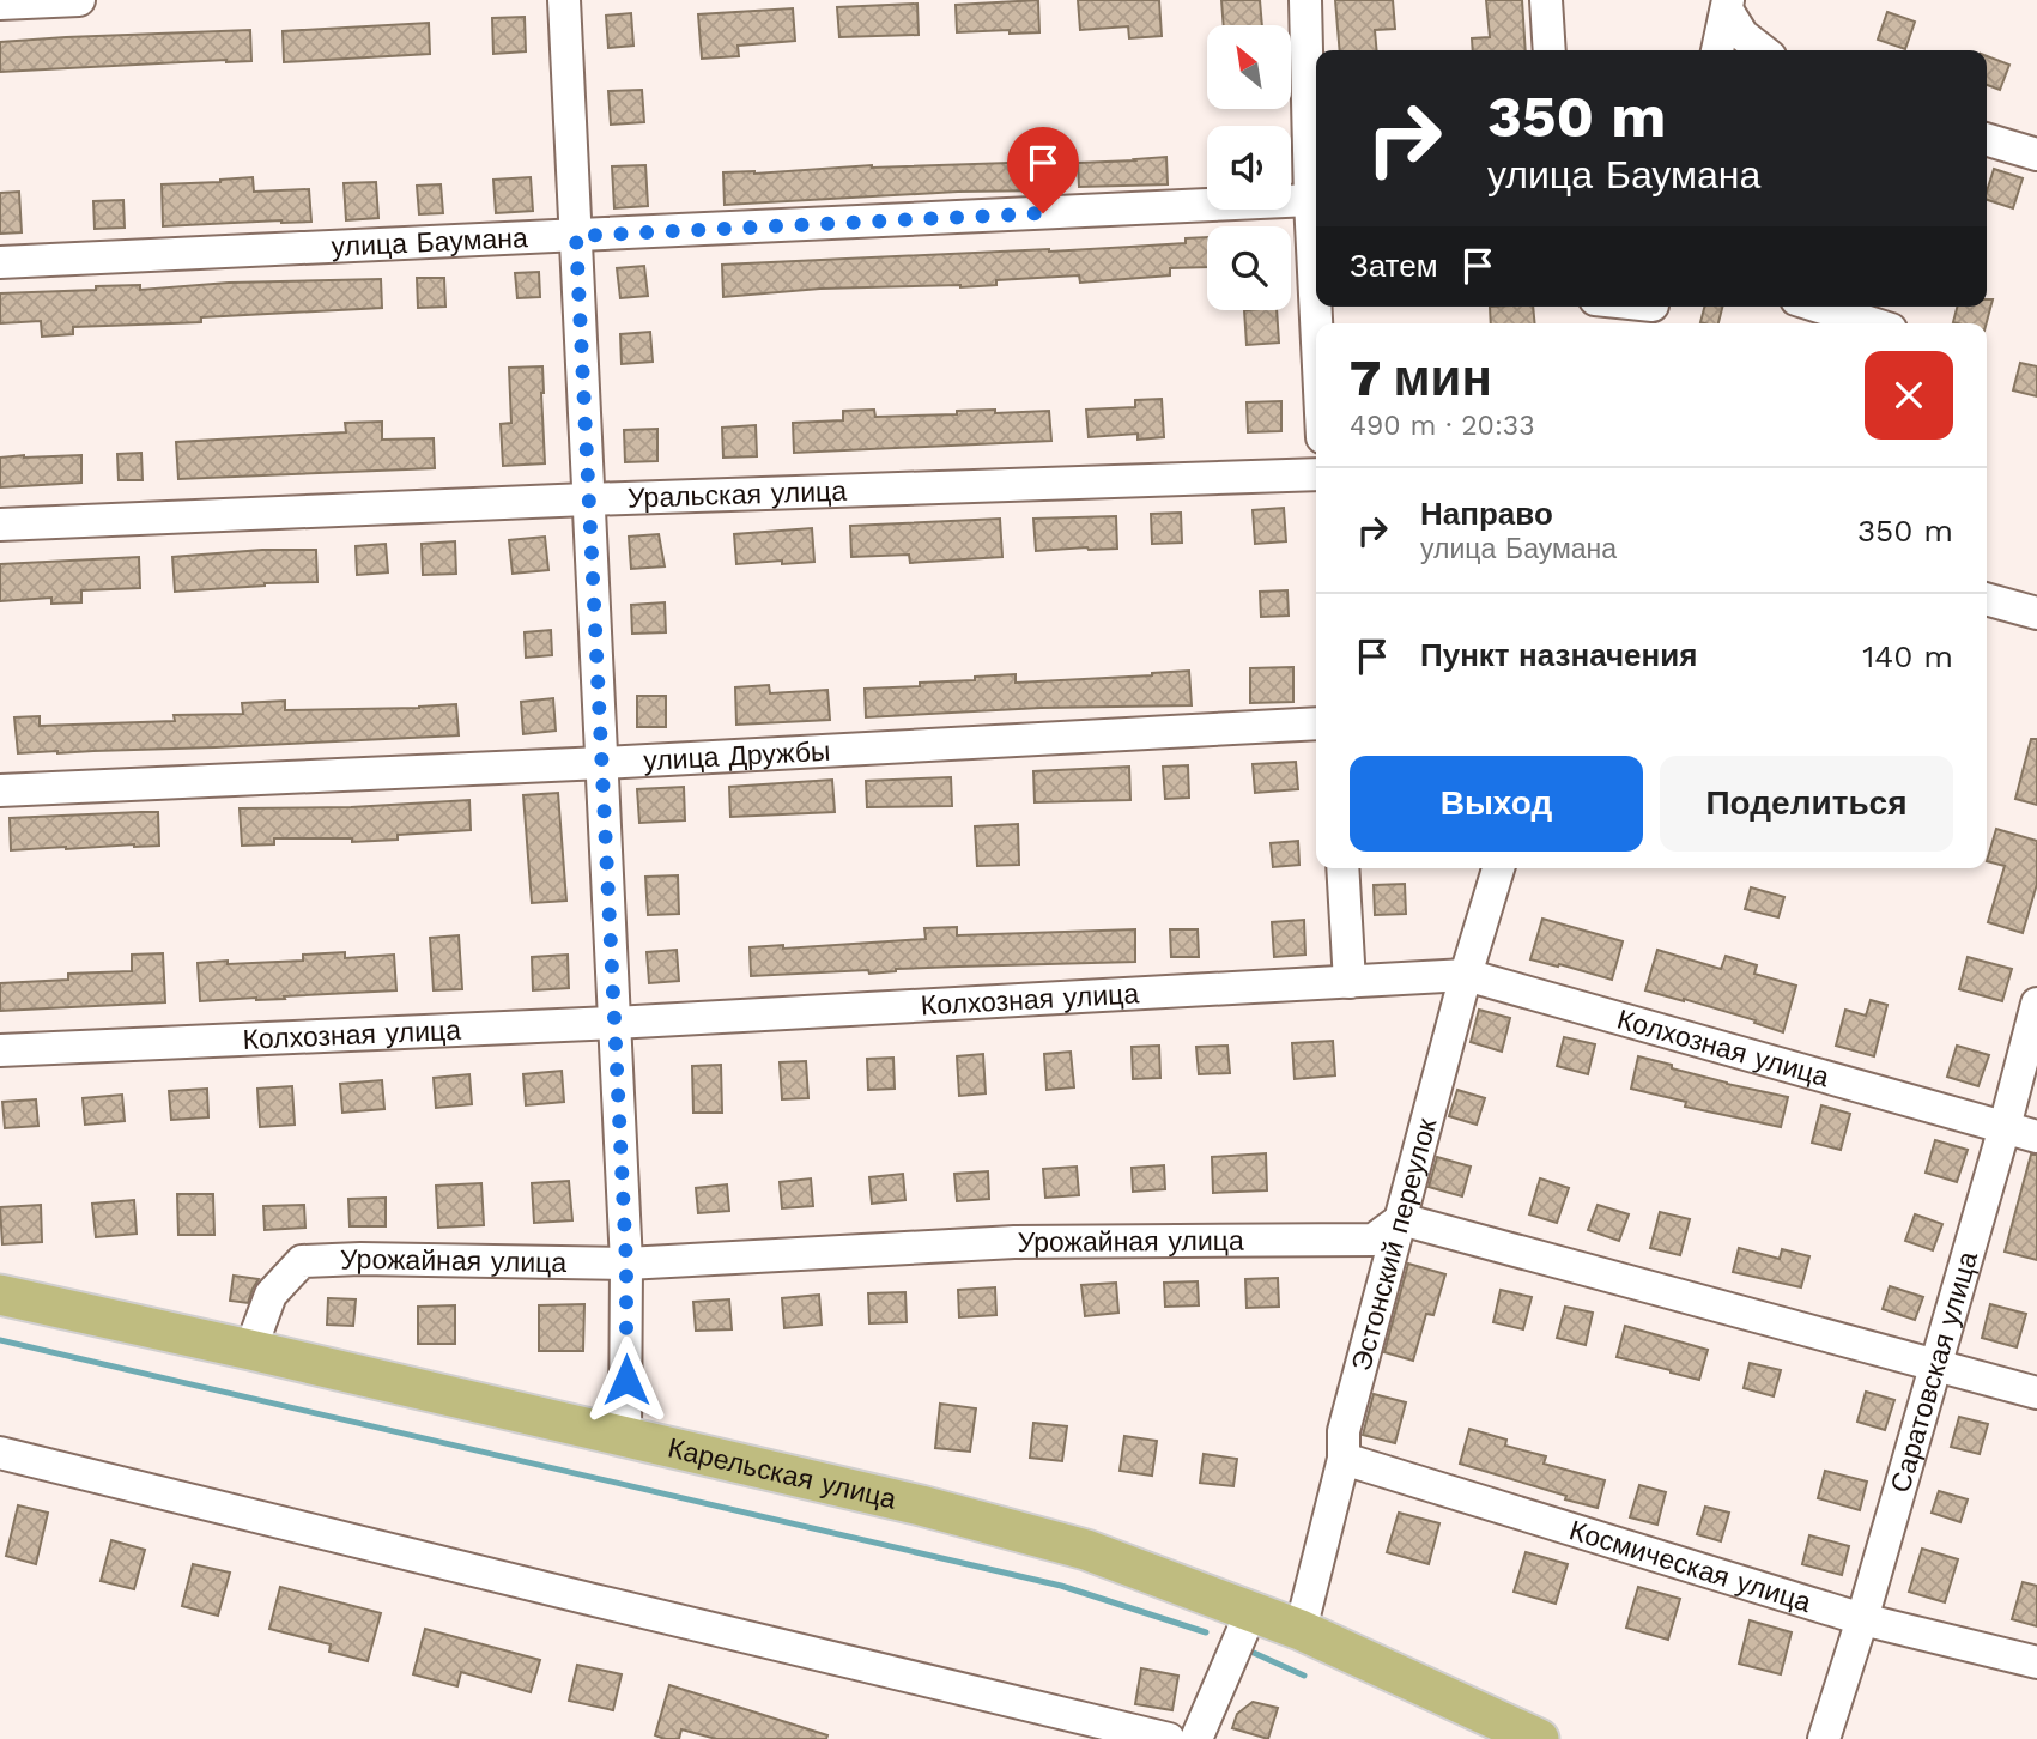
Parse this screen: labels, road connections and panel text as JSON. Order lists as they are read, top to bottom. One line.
{"streets":{"main road":["Карельская улица"],"street":["улица Баумана","Уральская улица","улица Дружбы","Колхозная улица","Урожайная улица","Эстонский переулок","Саратовская улица","Космическая улица"]},"crossings":[["Колхозная улица","Эстонский переулок"],["Колхозная улица","Саратовская улица"],["Урожайная улица","Эстонский переулок"],["Урожайная улица","Карельская улица"],["Эстонский переулок","Карельская улица"],["Эстонский переулок","Космическая улица"],["Саратовская улица","Космическая улица"]],"north":"top left","page":{"turn":["350 m","улица Баумана"],"then":"Затем","heading":["7 мин","490 m · 20:33"],"list":[{"name":"Направо","note":"улица Баумана","value":"350 m"},{"name":"Пункт назначения","value":"140 m"}],"buttons":["Выход","Поделиться"]}}
